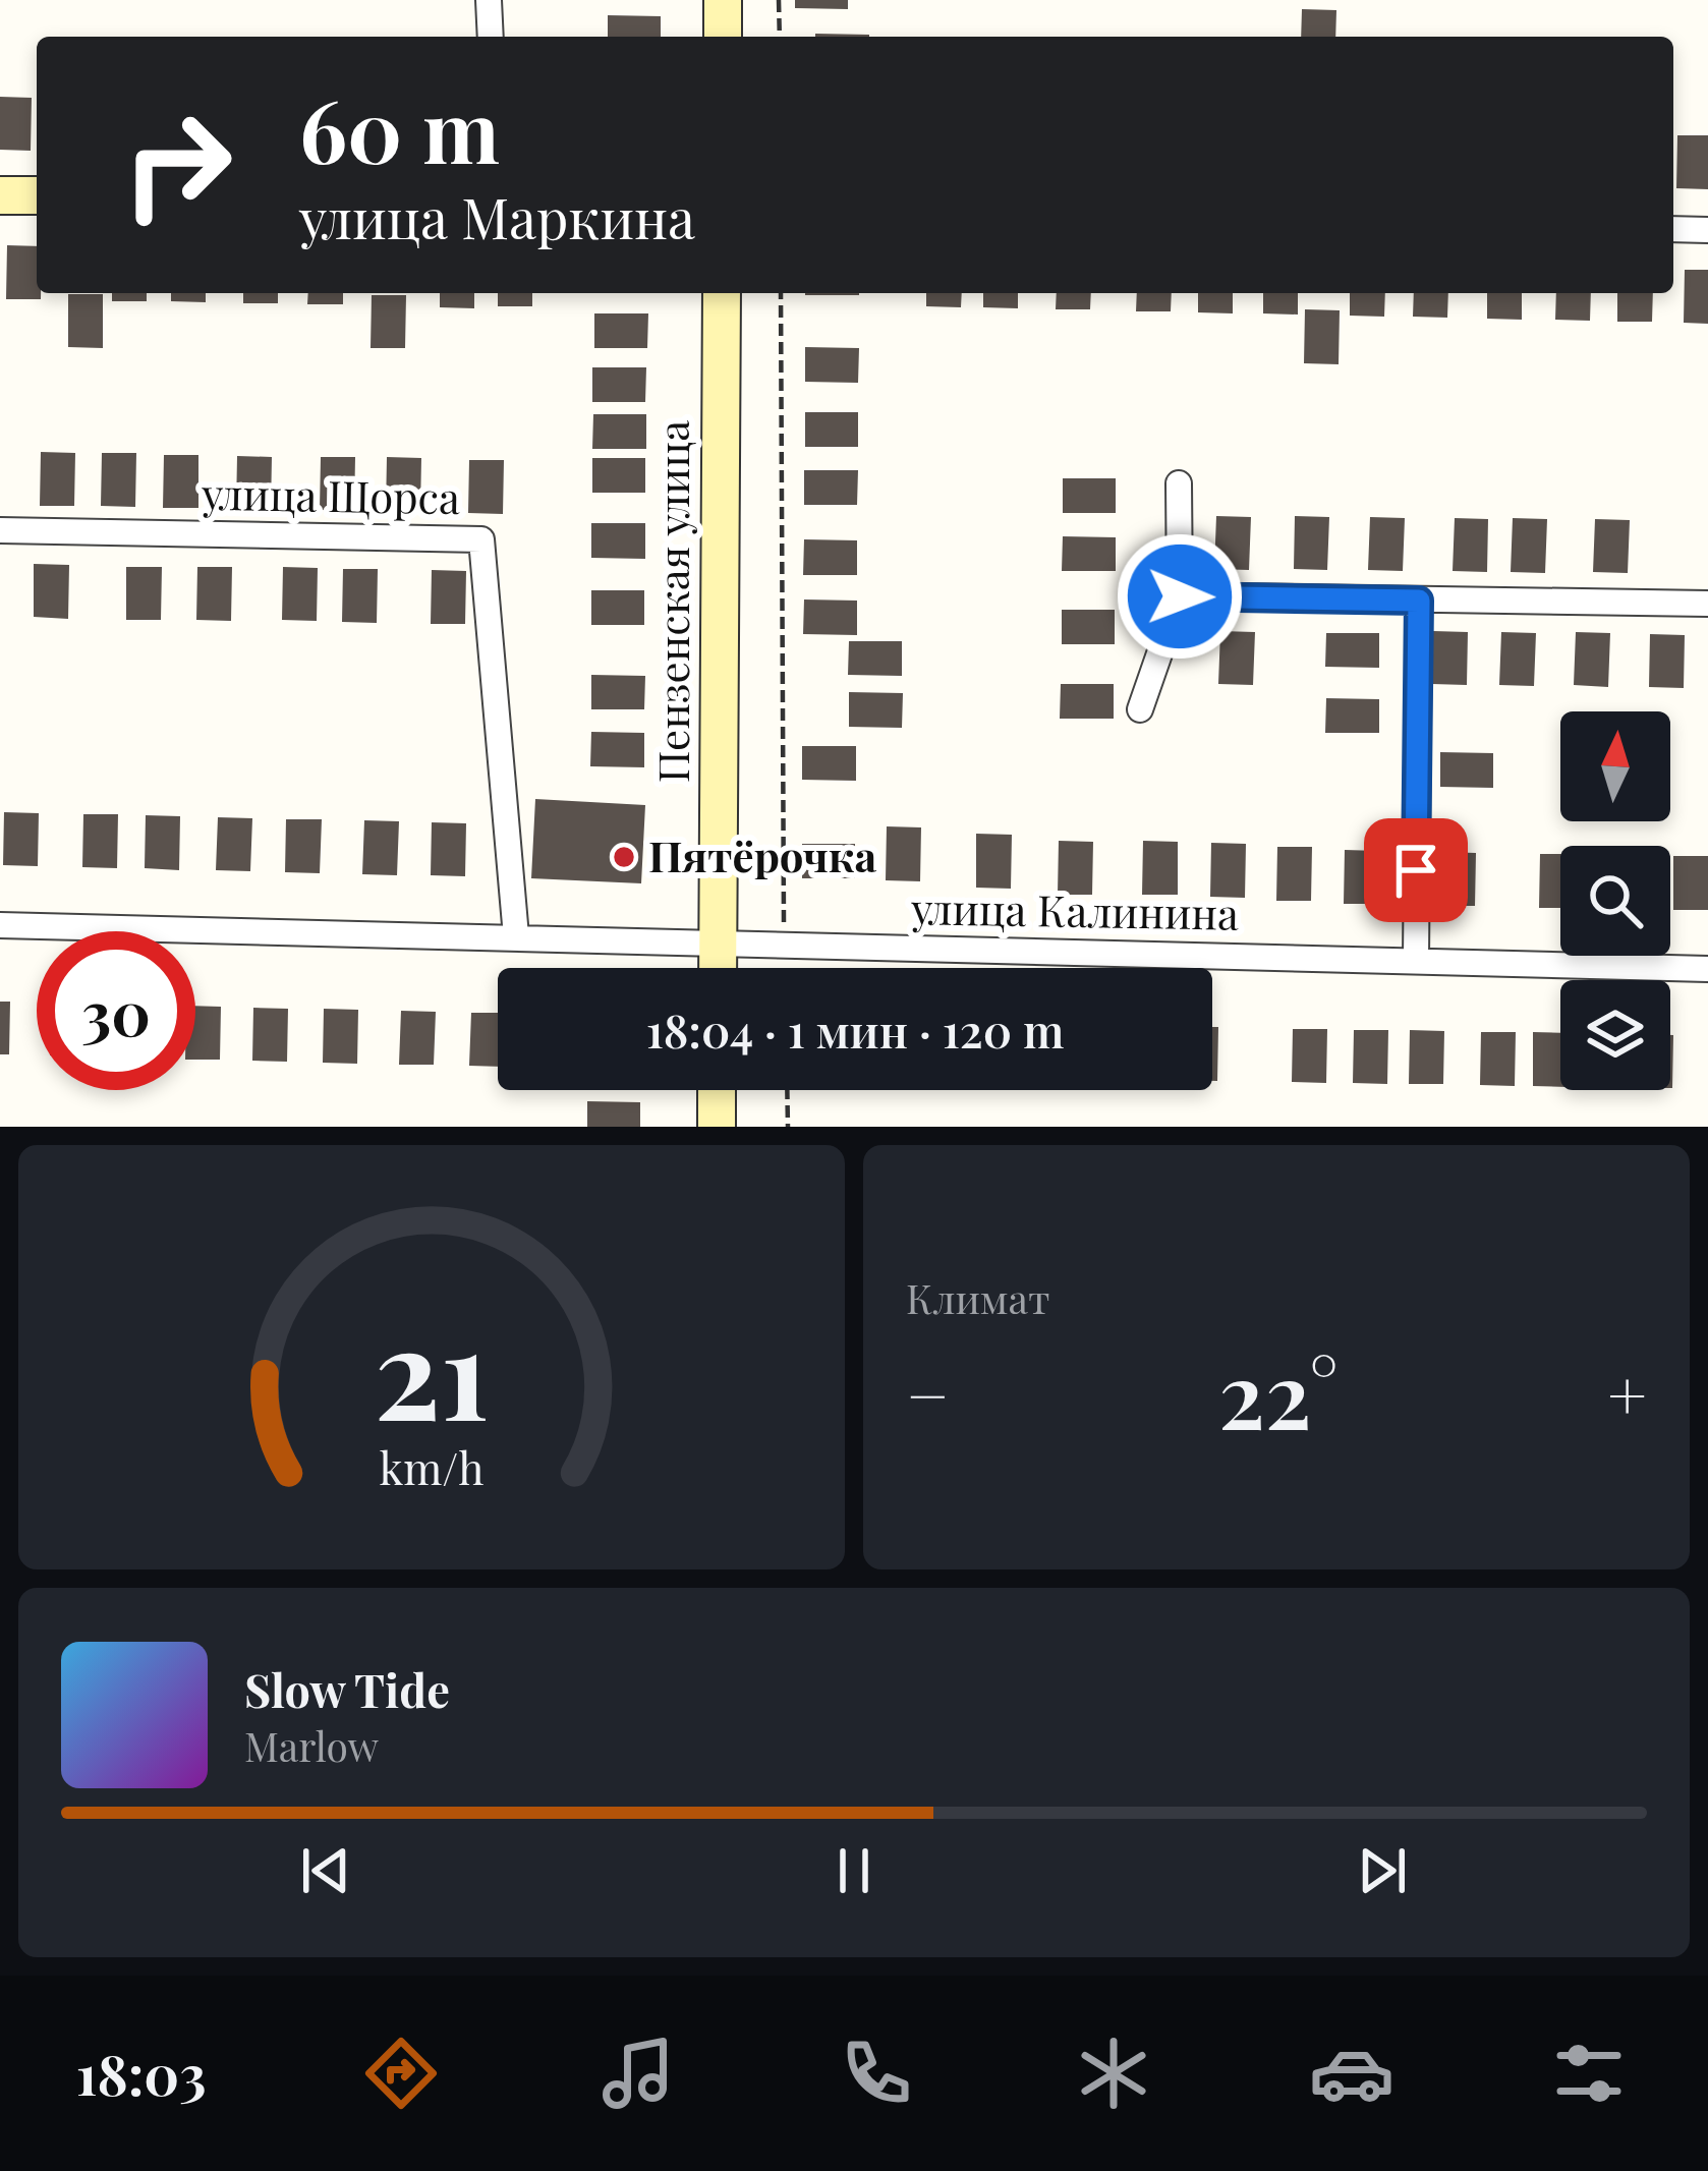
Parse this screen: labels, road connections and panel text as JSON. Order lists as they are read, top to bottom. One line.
{"streets":{"street":["улица Щорса","Пензенская улица","улица Калинина"]},"crossings":[["улица Щорса","улица Калинина"],["Пензенская улица","улица Калинина"]],"places":["Пятёрочка"],"north":"top","page":{"turn":["60 m","улица Маркина"],"limit":"30","trip":"18:04 · 1 мин · 120 m","tile":"Климат","heat":["−","22°","+"],"song":["Slow Tide","Marlow"],"tabs":"18:03","gauge":["21","km/h"]}}
